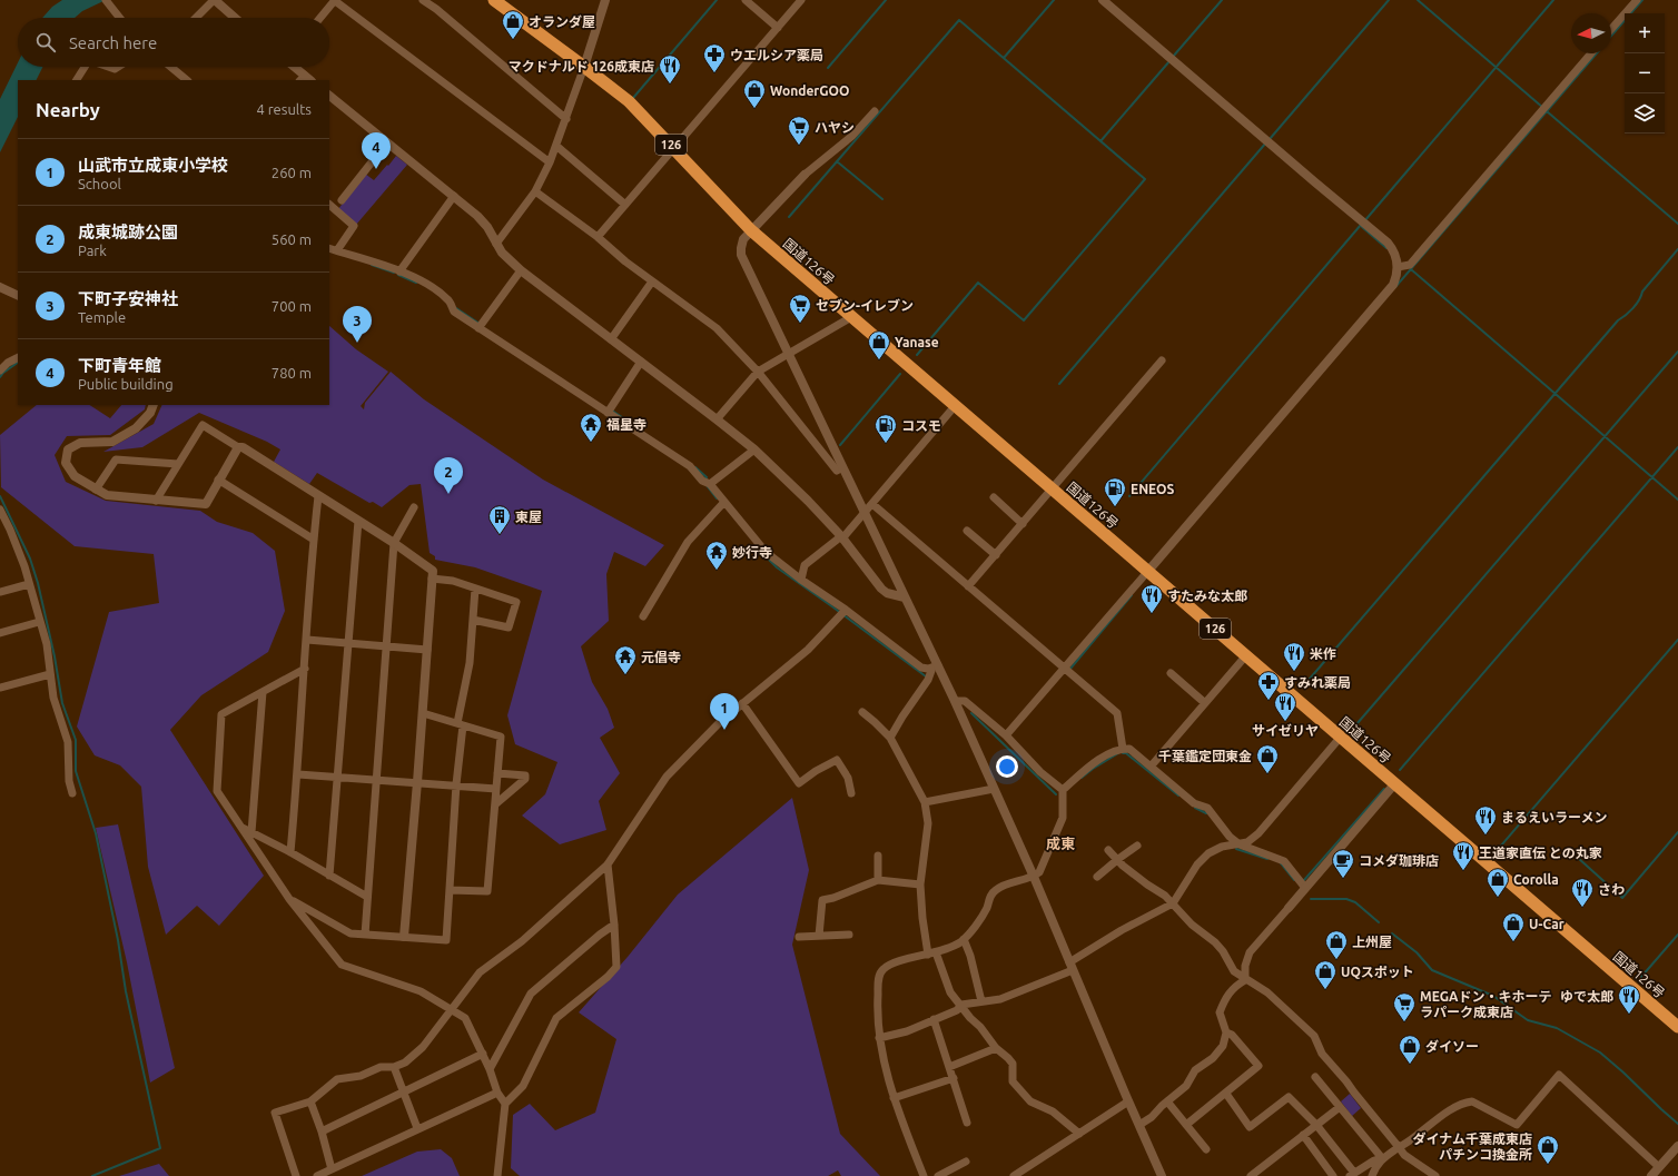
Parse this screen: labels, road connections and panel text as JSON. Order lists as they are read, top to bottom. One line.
{"streets":{"highway":["126","国道126号"]},"districts":["成東"],"places":{"shop":["オランダ屋","WonderGOO","Yanase","千葉鑑定団東金","Corolla","U-Car","上州屋","UQスポット","ダイソー","ダイナム千葉成東店 パチンコ換金所"],"pharmacy":["ウエルシア薬局","すみれ薬局"],"restaurant":["マクドナルド 126成東店","すたみな太郎","米作","サイゼリヤ","まるえいラーメン","王道家直伝 との丸家","さわ","ゆで太郎"],"supermarket":["ハヤシ","セブン-イレブン","MEGAドン・キホーテ ラパーク成東店"],"temple":["福星寺","妙行寺","元倡寺"],"fuel station":["コスモ","ENEOS"],"building":["東屋"],"cafe":["コメダ珈琲店"]},"north":"left","page":{"map_buttons":["+","−"],"search":"Search here","heading":["Nearby","4 results"],"pins":["4","3","2","1"],"list":[{"mark":"1","name":"山武市立成東小学校","note":"School","value":"260 m"},{"mark":"2","name":"成東城跡公園","note":"Park","value":"560 m"},{"mark":"3","name":"下町子安神社","note":"Temple","value":"700 m"},{"mark":"4","name":"下町青年館","note":"Public building","value":"780 m"}]}}
